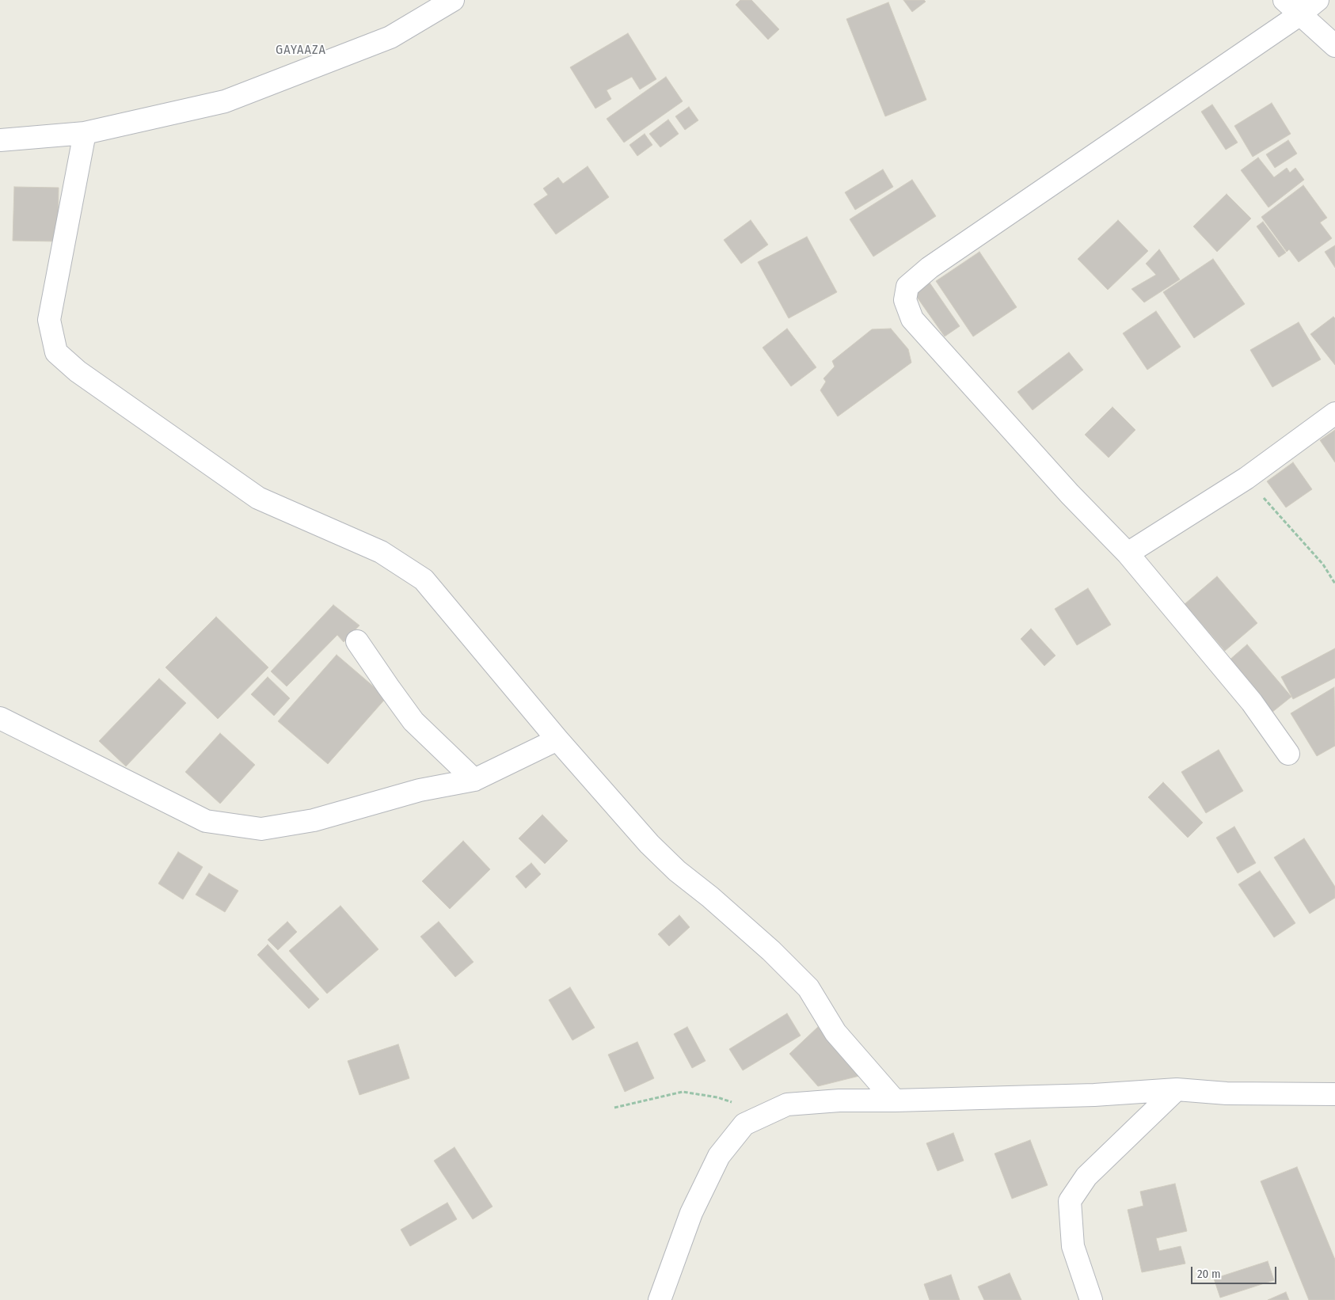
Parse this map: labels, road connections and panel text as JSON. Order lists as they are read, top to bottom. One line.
{"districts":["GAYAAZA"],"scale_bar":"20 m"}
